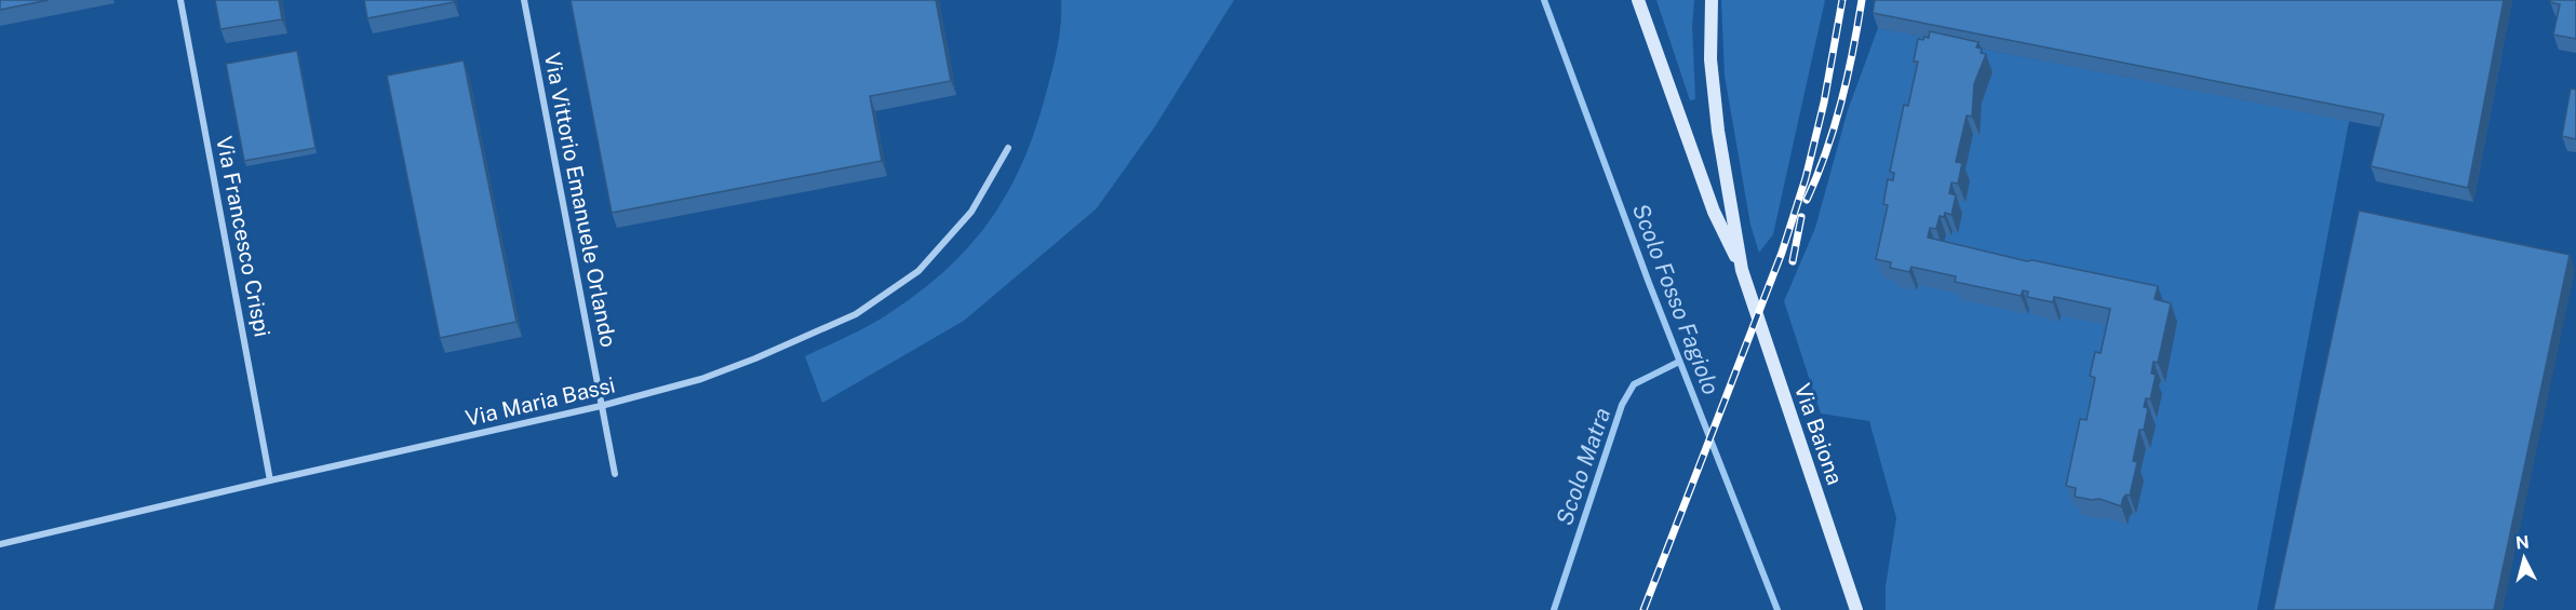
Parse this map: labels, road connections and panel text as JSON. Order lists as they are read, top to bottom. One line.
{"streets":{"main road":["Via Baiona"],"street":["Via Vittorio Emanuele Orlando","Via Francesco Crispi","Via Maria Bassi"]},"crossings":[["Via Vittorio Emanuele Orlando","Via Maria Bassi"],["Via Francesco Crispi","Via Maria Bassi"]],"water":["Scolo Fosso Fagiolo","Scolo Matra"],"north":"top"}
